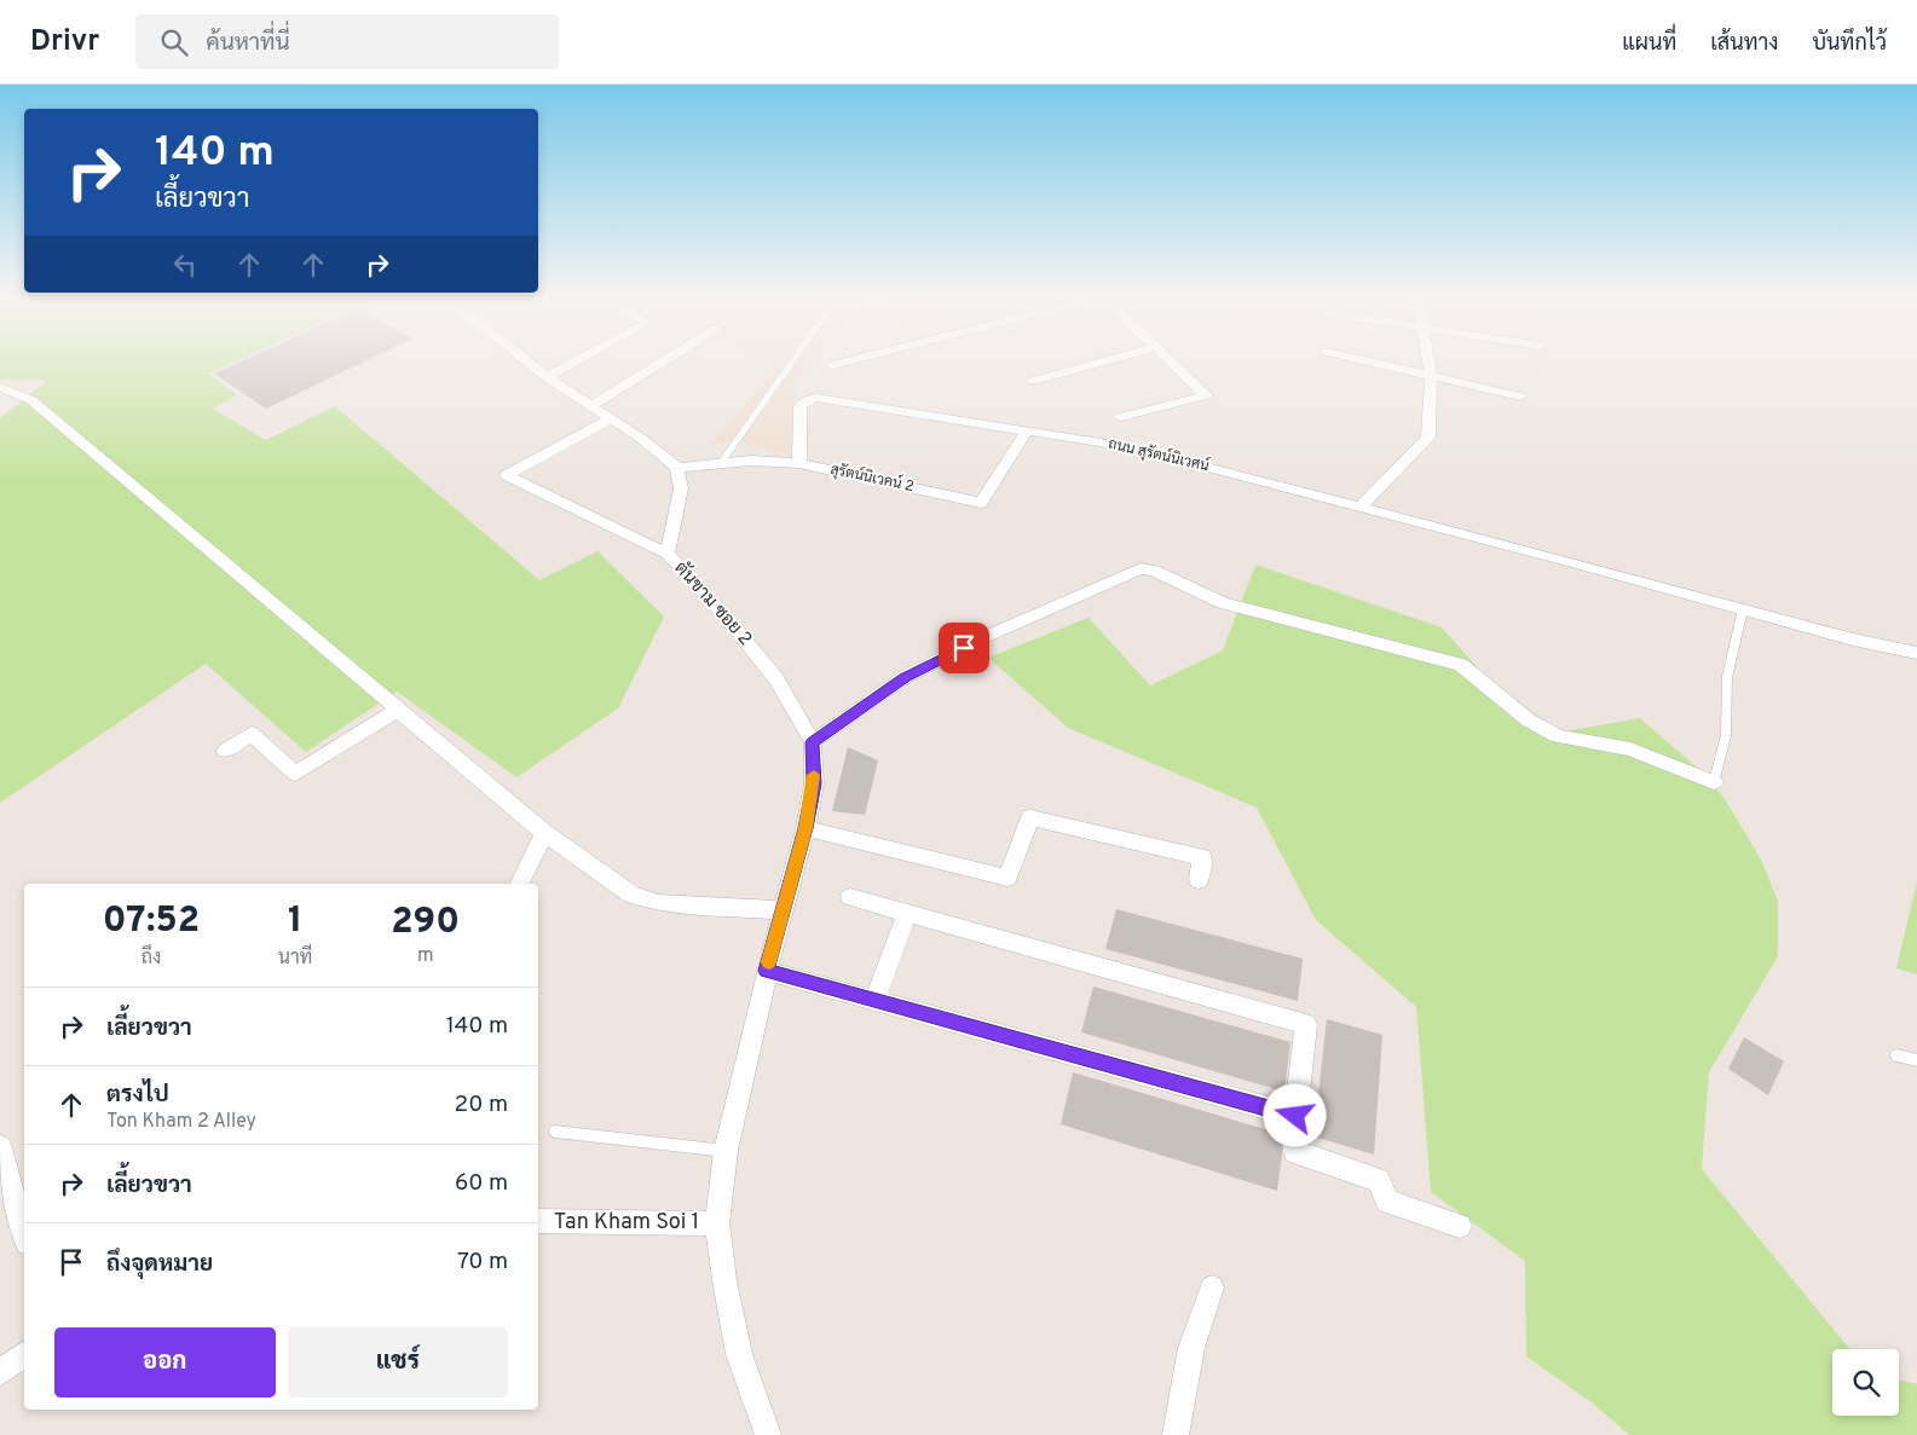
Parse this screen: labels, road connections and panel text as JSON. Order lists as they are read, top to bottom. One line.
{"streets":{"street":["ถนน สุรัตน์นิเวศน์","สุรัตน์นิเวคน์ 2","ตันขาม ซอย 2","Tan Kham Soi 1"]},"crossings":[["ถนน สุรัตน์นิเวศน์","สุรัตน์นิเวคน์ 2"],["สุรัตน์นิเวคน์ 2","ตันขาม ซอย 2"]],"page":{"header":"Drivr","search":"ค้นหาที่นี่","nav":["แผนที่","เส้นทาง","บันทึกไว้"],"turn":["140 m","เลี้ยวขวา"],"eta":["07:52","ถึง","1","นาที","290","m"],"list":[{"name":"เลี้ยวขวา","value":"140 m"},{"name":"ตรงไป","note":"Ton Kham 2 Alley","value":"20 m"},{"name":"เลี้ยวขวา","value":"60 m"},{"name":"ถึงจุดหมาย","value":"70 m"}],"buttons":["ออก","แชร์"]}}
